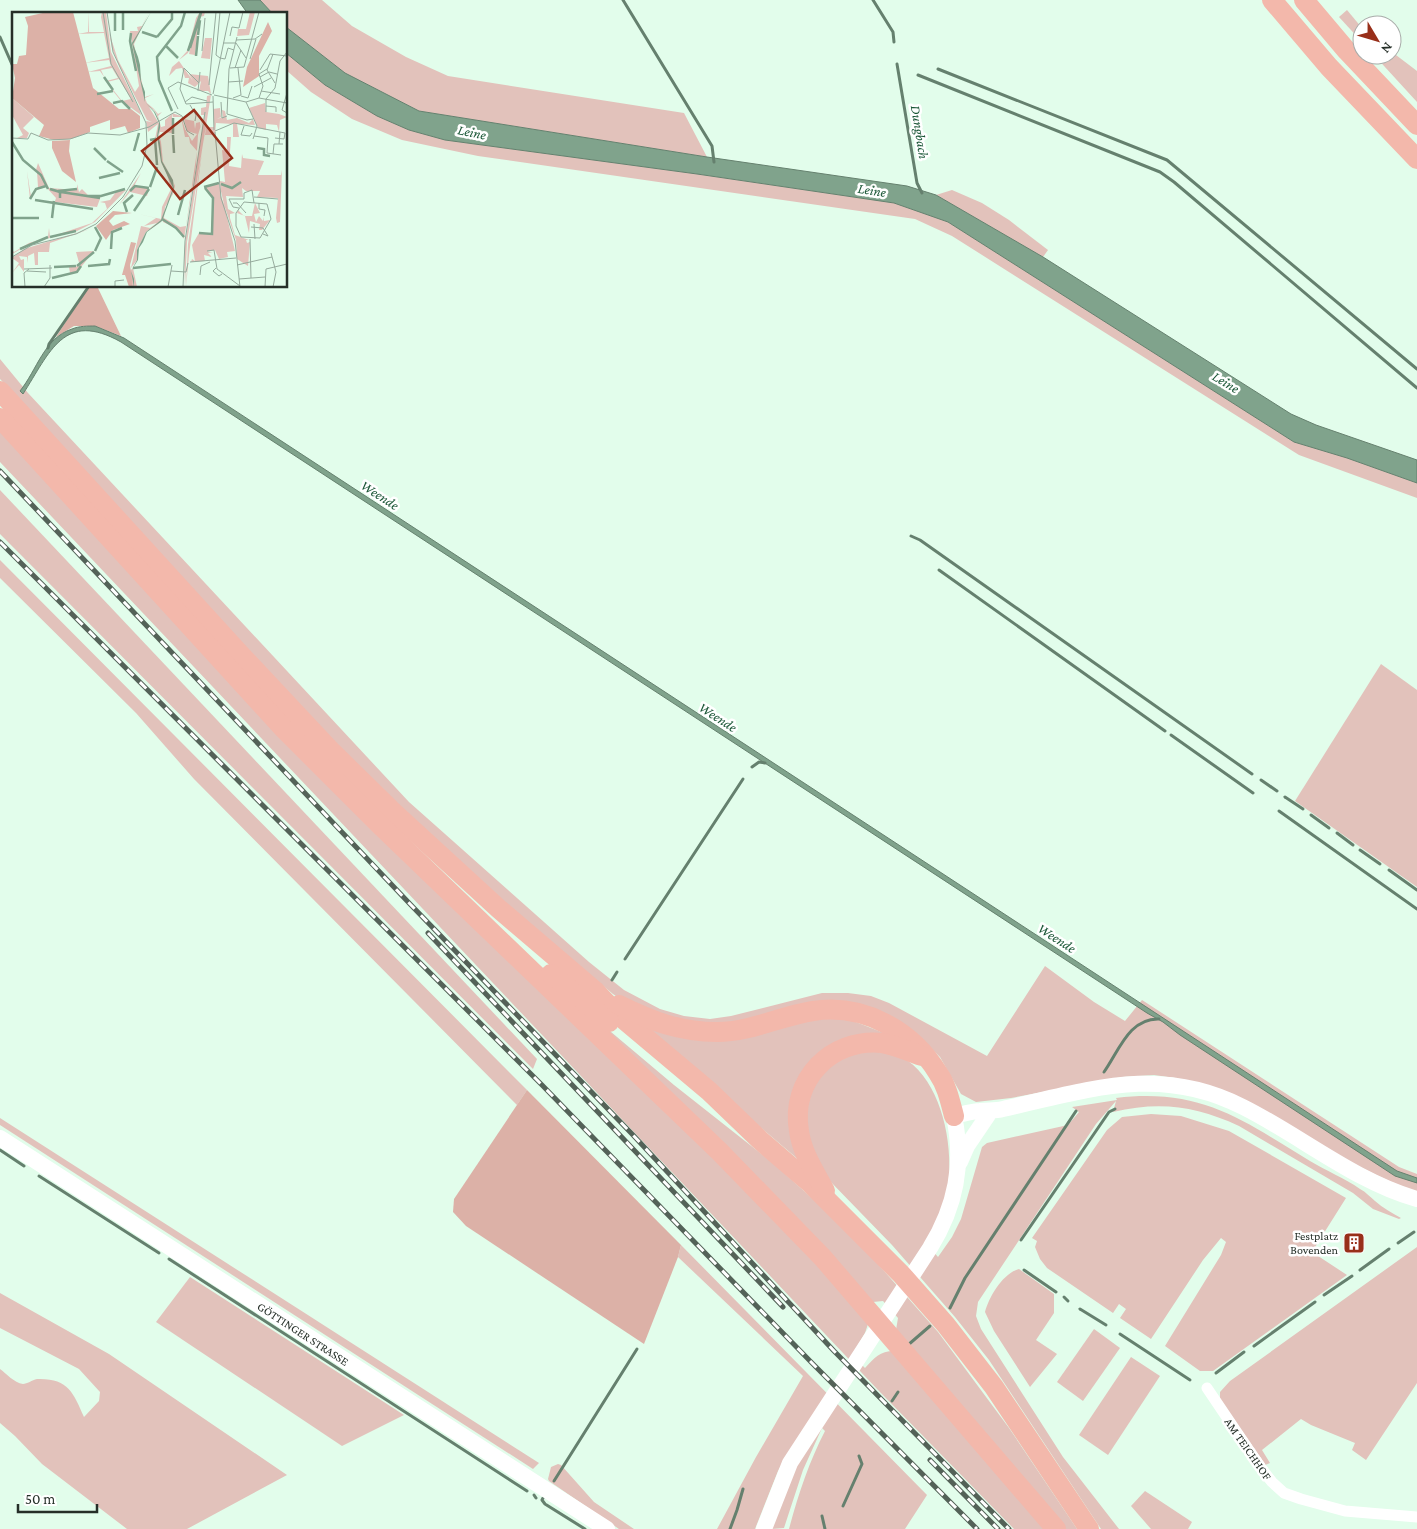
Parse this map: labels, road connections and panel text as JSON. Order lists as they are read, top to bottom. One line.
{"streets":{"street":["GÖTTINGER STRASSE","AM TEICHHOF"]},"water":["Leine","Dungbach","Weende"],"places":{"building":["Festplatz Bovenden"]},"scale_bar":"50 m","north":"bottom right"}
